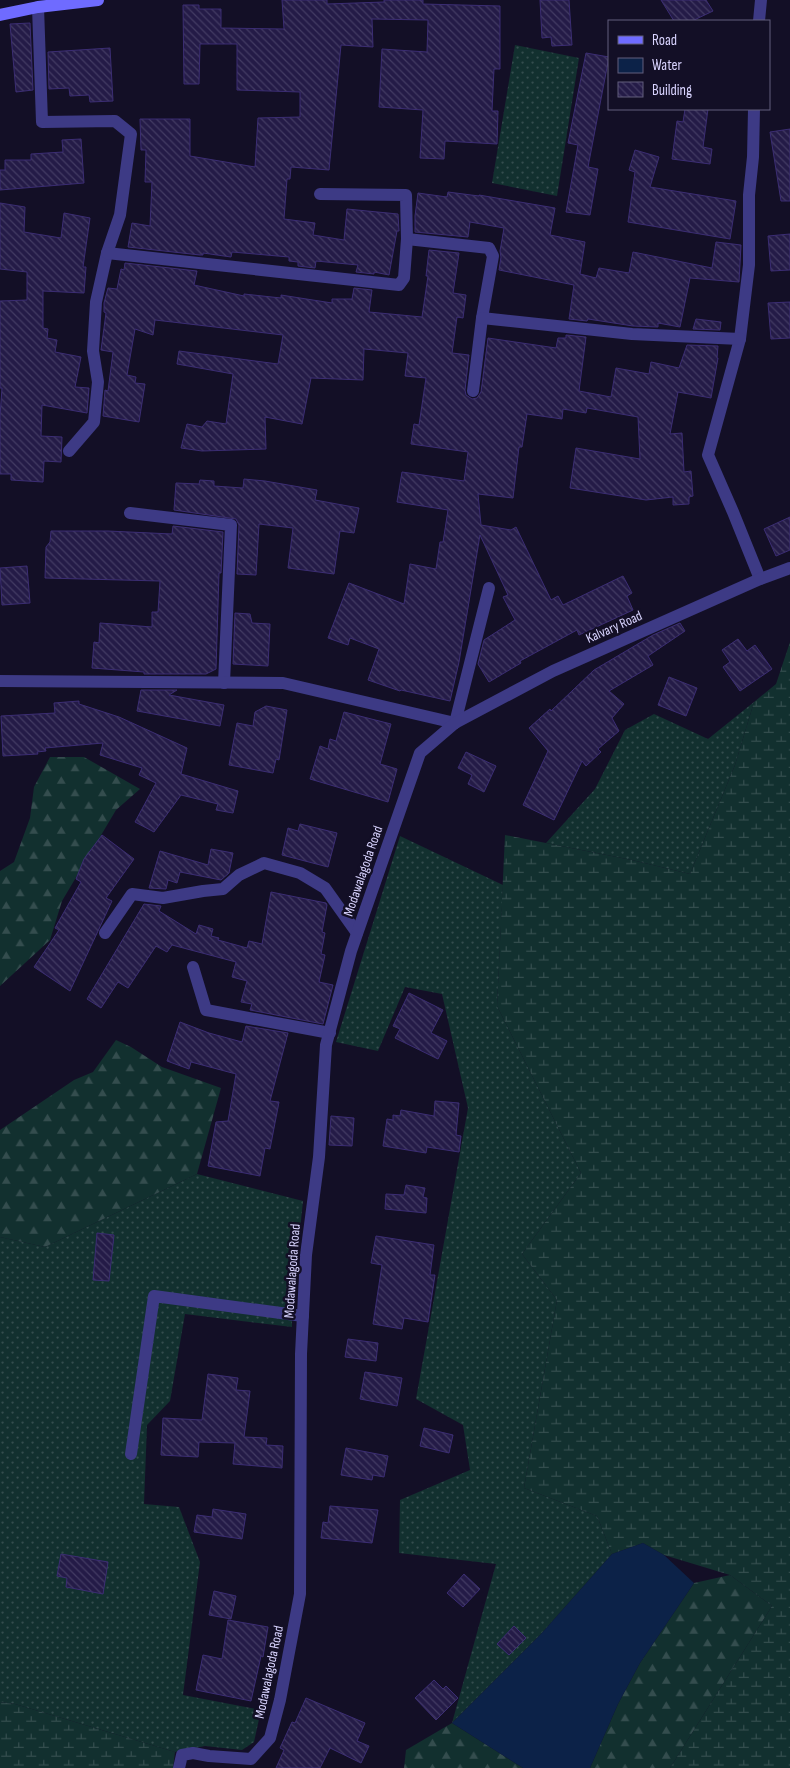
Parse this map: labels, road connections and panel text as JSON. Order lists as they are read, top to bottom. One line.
{"streets":{"street":["Kalvary Road","Modawalagoda Road"]},"crossings":[["Kalvary Road","Modawalagoda Road"]],"legend":["Road","Water","Building"]}
